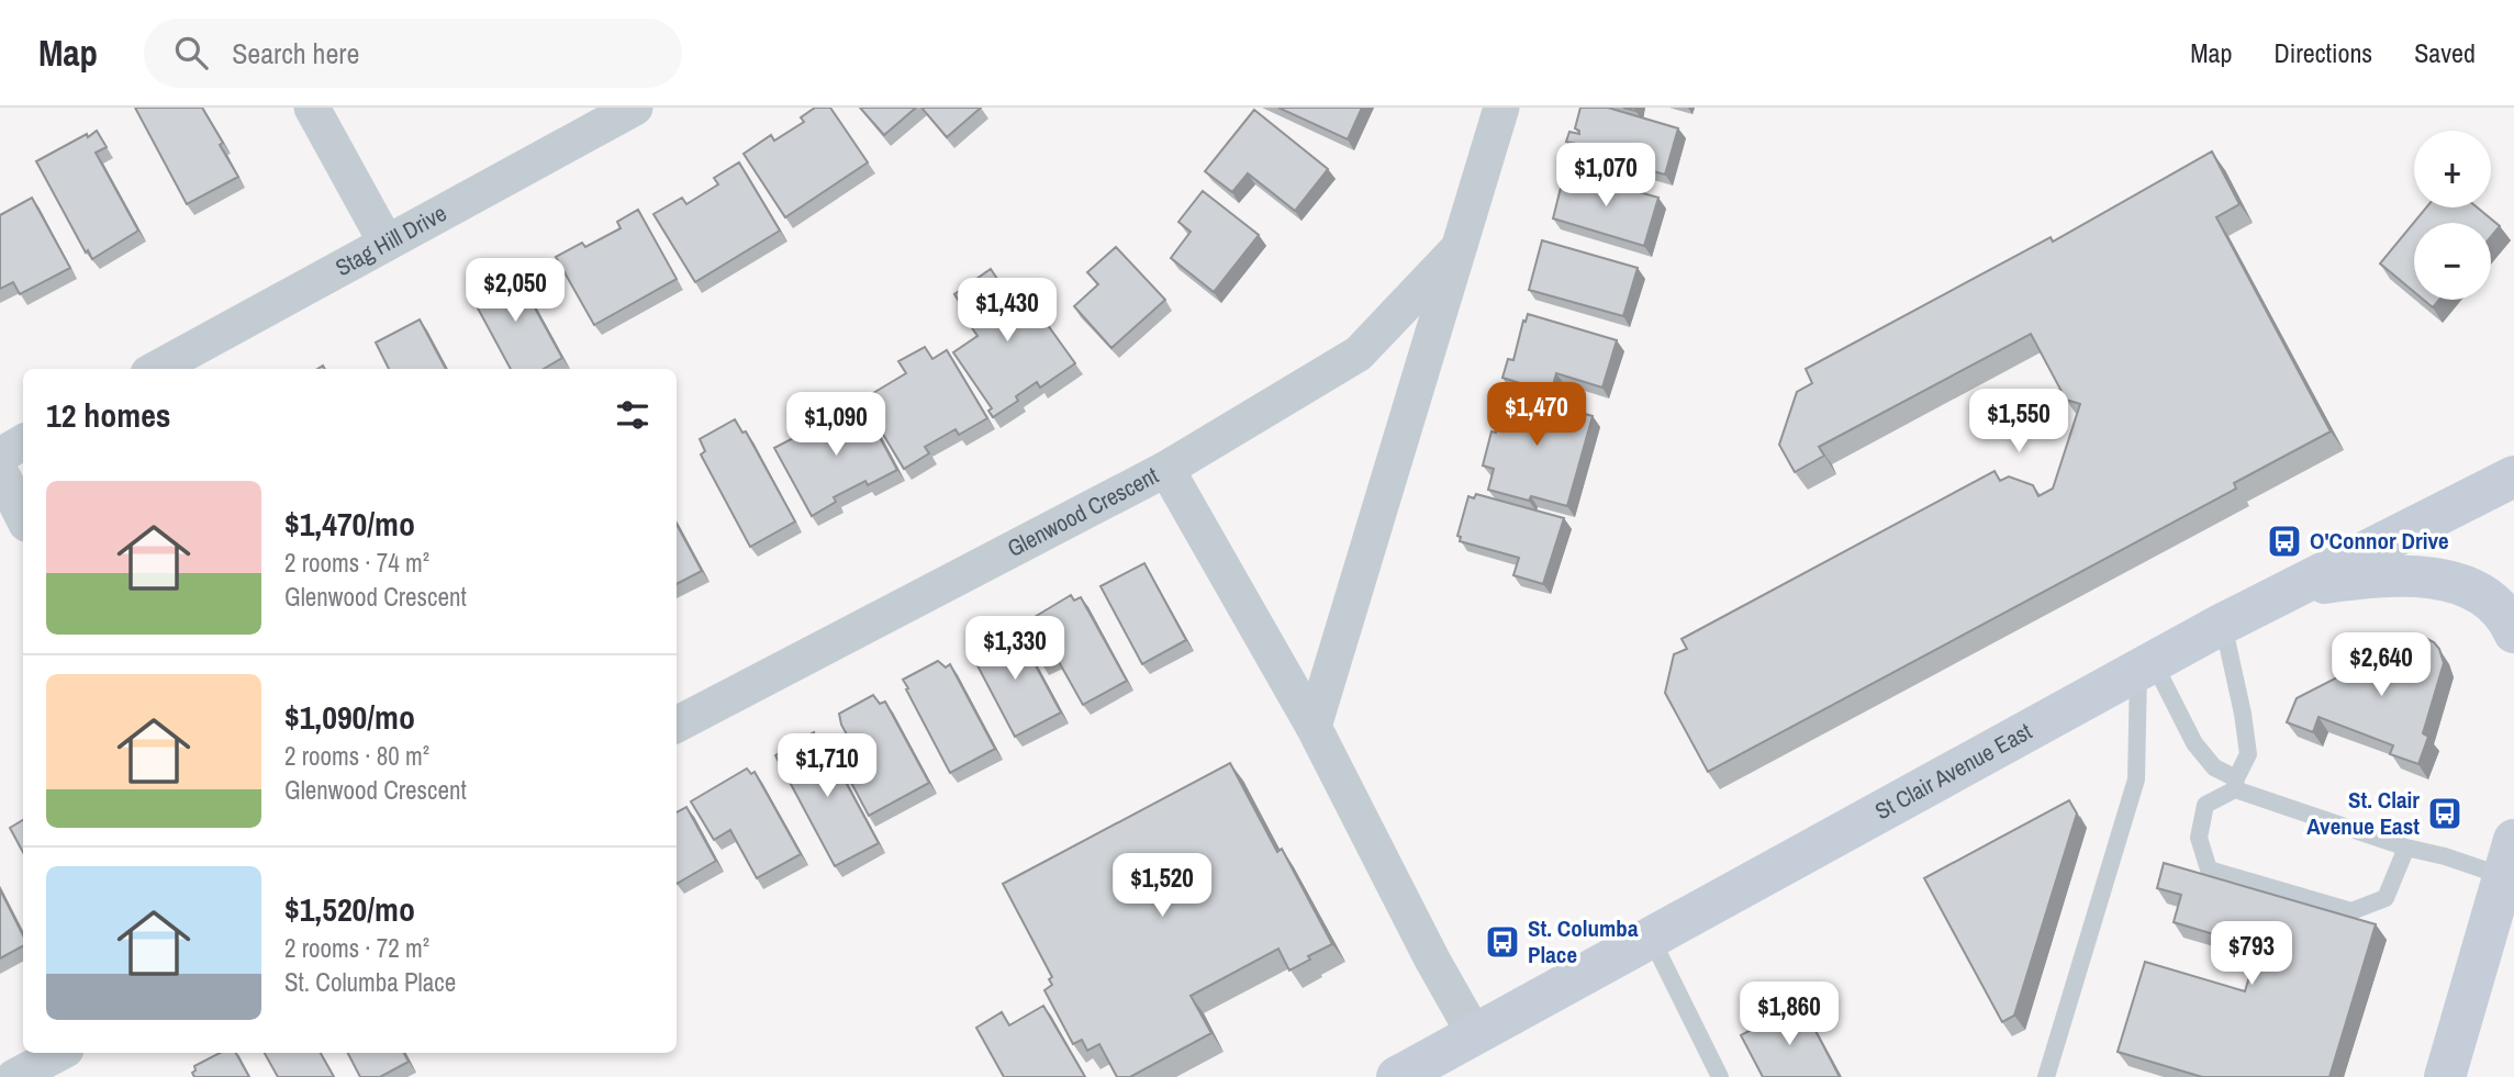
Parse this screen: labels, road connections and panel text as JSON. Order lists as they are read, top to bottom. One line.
{"streets":{"main road":["St Clair Avenue East"],"street":["Stag Hill Drive","Glenwood Crescent"]},"places":{"bus stop":["O'Connor Drive","St. Clair Avenue East","St. Columba Place"]},"page":{"header":"Map","search":"Search here","nav":["Map","Directions","Saved"],"map_buttons":["+","−"],"price":["$1,070","$2,050","$1,430","$1,470","$1,550","$1,090","$1,330","$2,640","$1,710","$1,520","$793","$1,860"],"heading":"12 homes","list":[{"name":"$1,470/mo","note":"2 rooms · 74 m² · Glenwood Crescent"},{"name":"$1,090/mo","note":"2 rooms · 80 m² · Glenwood Crescent"},{"name":"$1,520/mo","note":"2 rooms · 72 m² · St. Columba Place"}]}}
